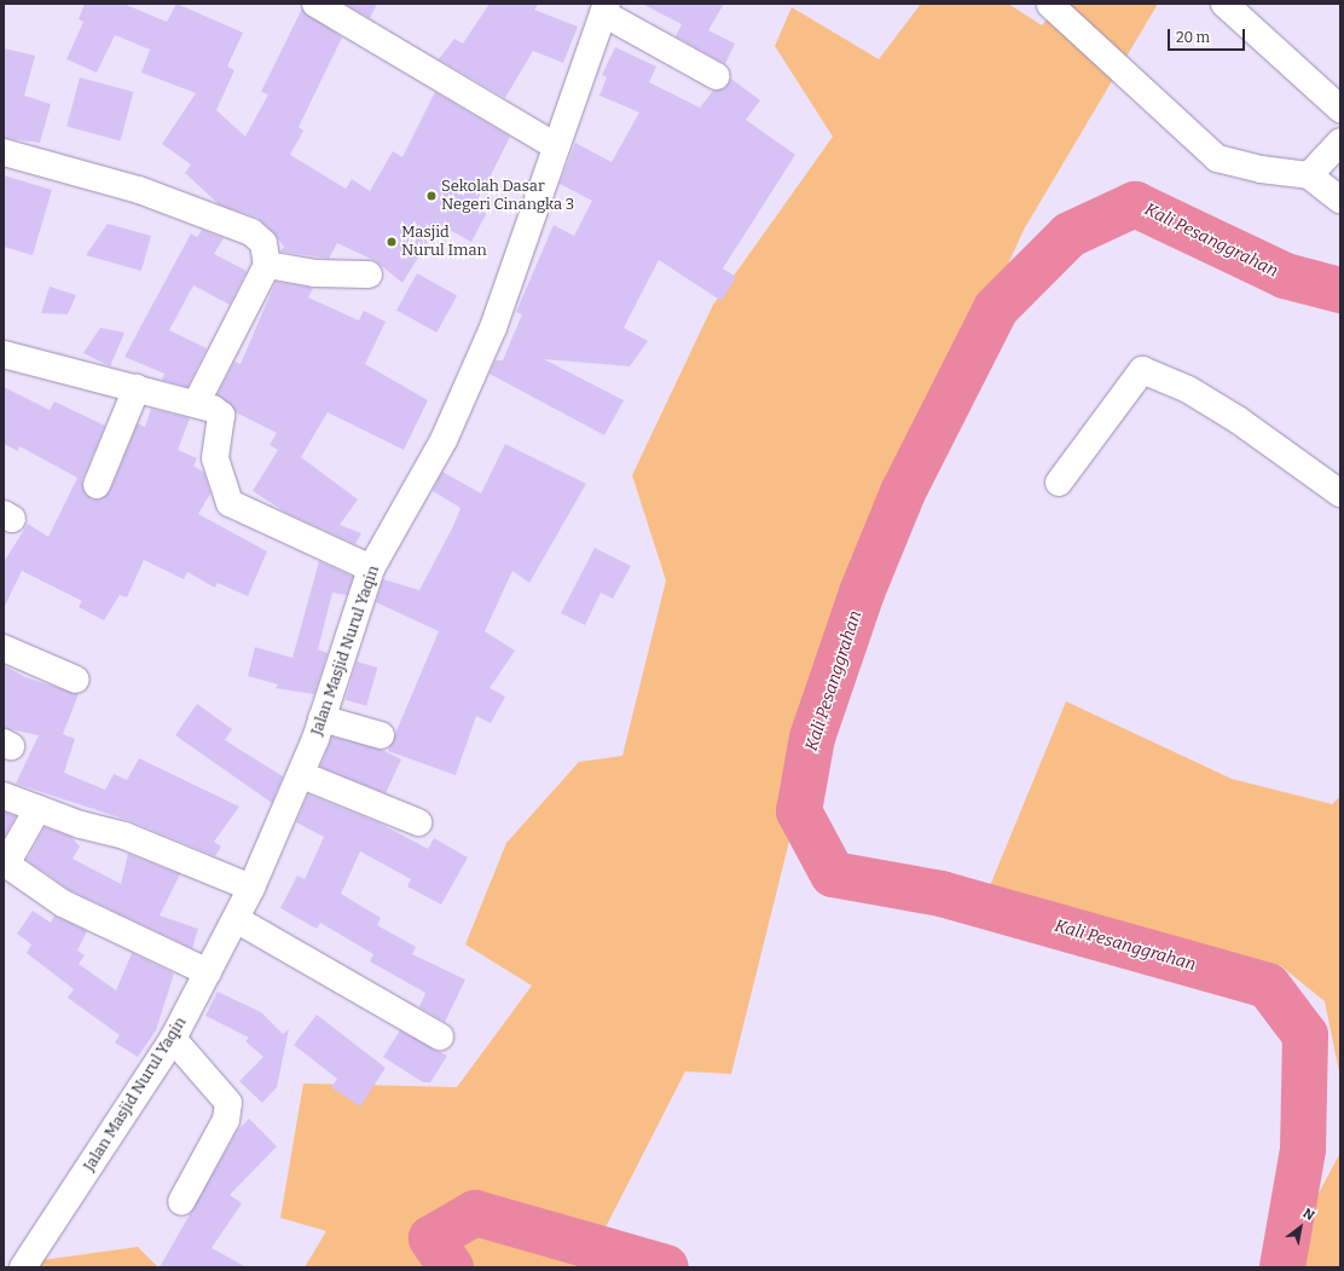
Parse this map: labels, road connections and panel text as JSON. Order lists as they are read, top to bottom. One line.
{"streets":{"street":["Jalan Masjid Nurul Yaqin"]},"water":["Kali Pesanggrahan"],"places":["Sekolah Dasar Negeri Cinangka 3","Masjid Nurul Iman"],"scale_bar":"20 m","north":"top right"}
